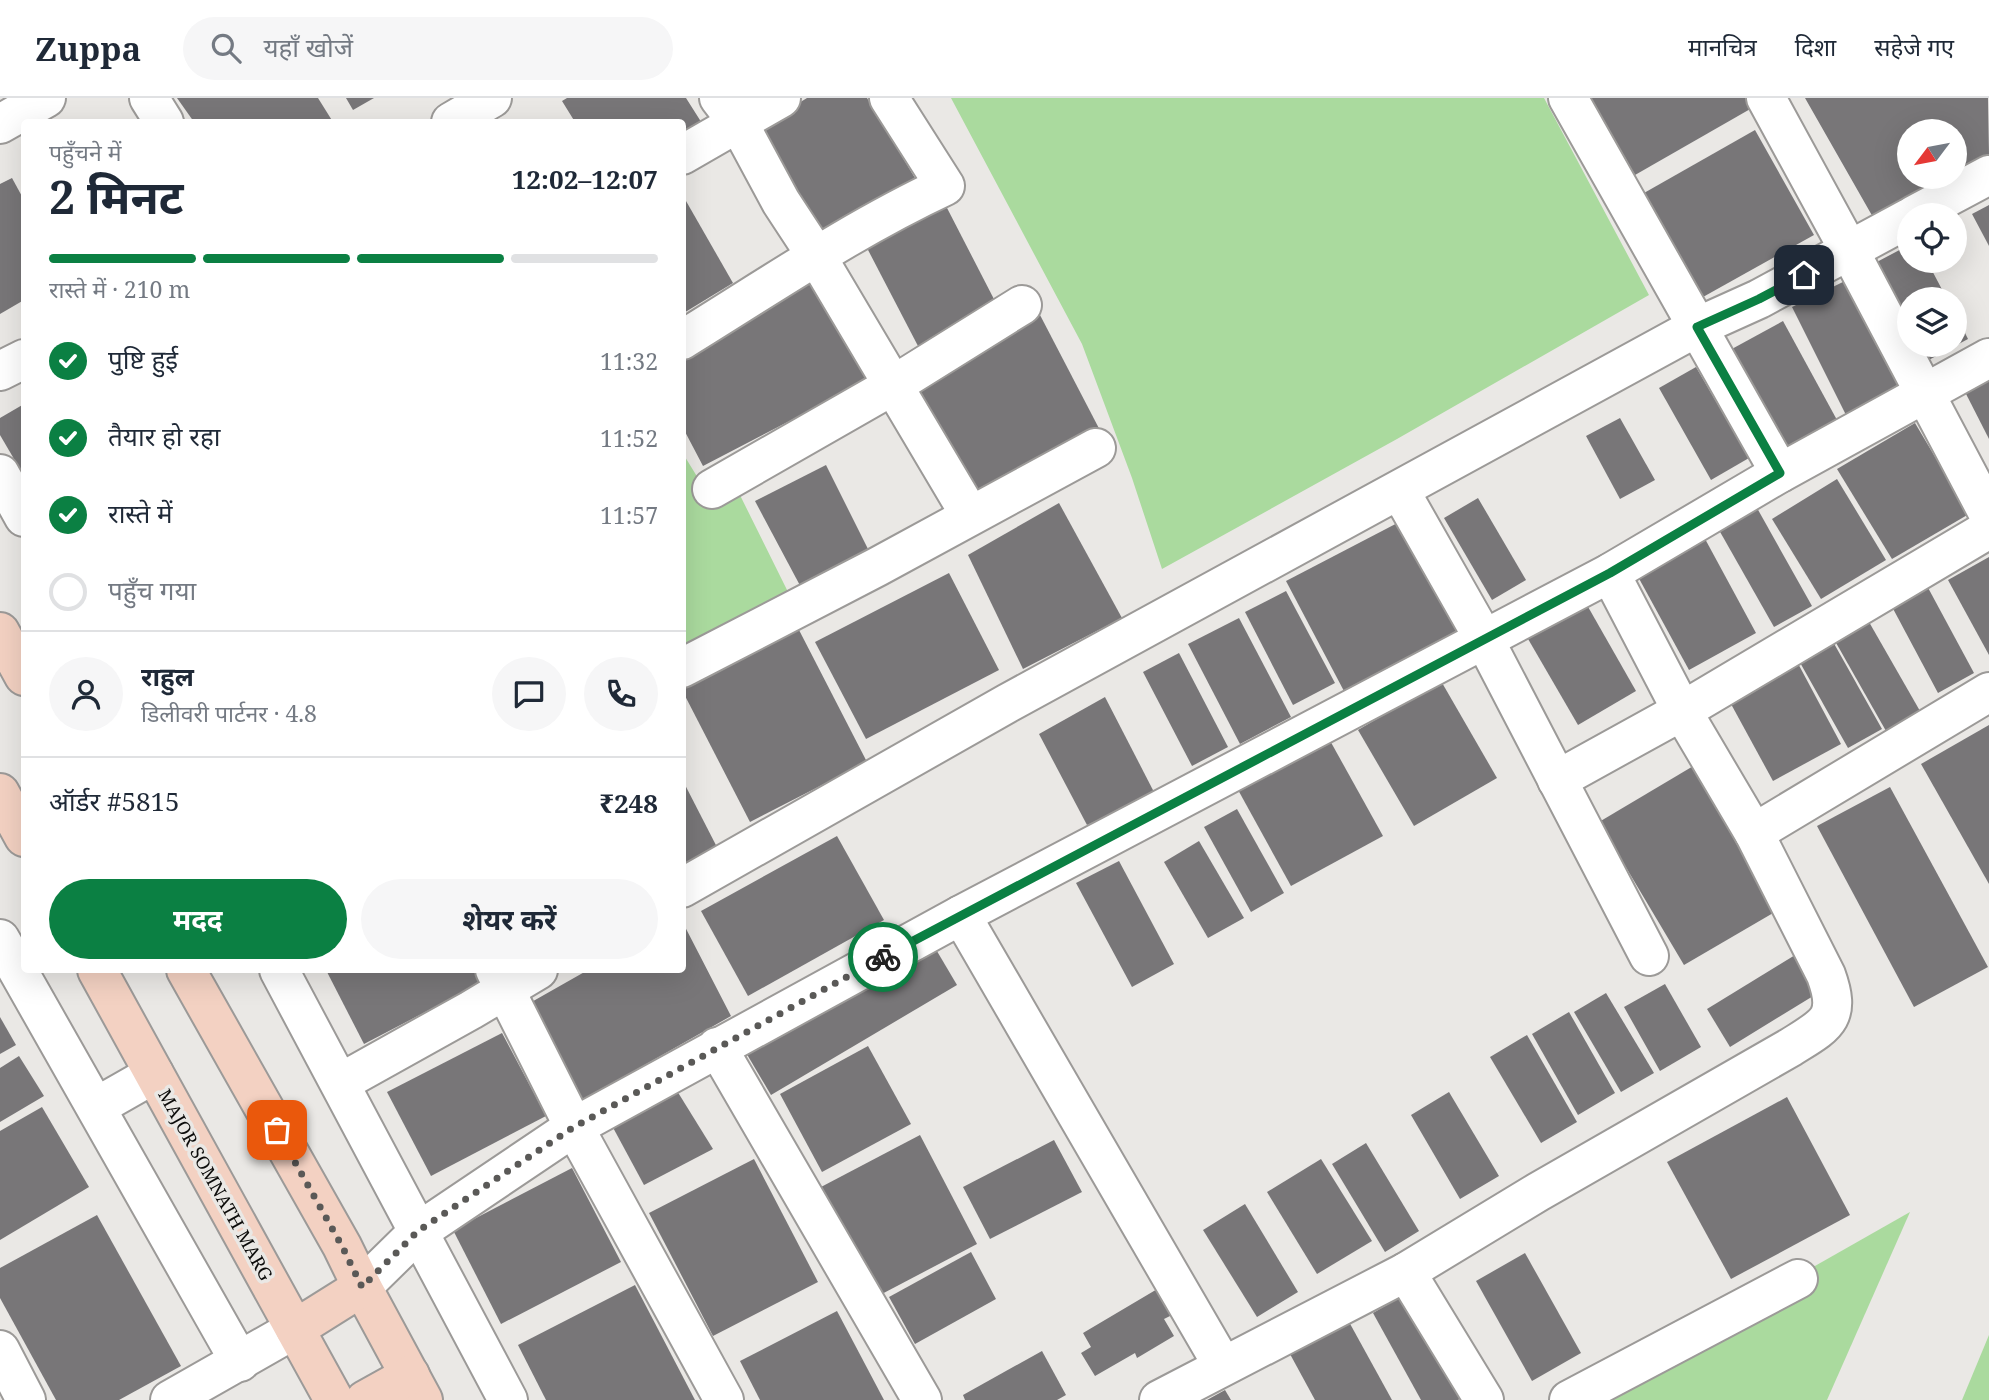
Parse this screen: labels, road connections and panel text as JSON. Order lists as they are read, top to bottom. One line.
{"streets":{"main road":["MAJOR SOMNATH MARG"]},"north":"bottom left","page":{"header":"Zuppa","search":"यहाँ खोजें","nav":["मानचित्र","दिशा","सहेजे गए"],"heading":["2 मिनट","पहुँचने में","12:02–12:07"],"panel":["राहुल","डिलीवरी पार्टनर · 4.8","ऑर्डर #5815","₹248"],"bar":"रास्ते में · 210 m","list":[["पुष्टि हुई","11:32"],["तैयार हो रहा","11:52"],["रास्ते में","11:57"],"पहुँच गया"],"buttons":["मदद","शेयर करें"]}}
